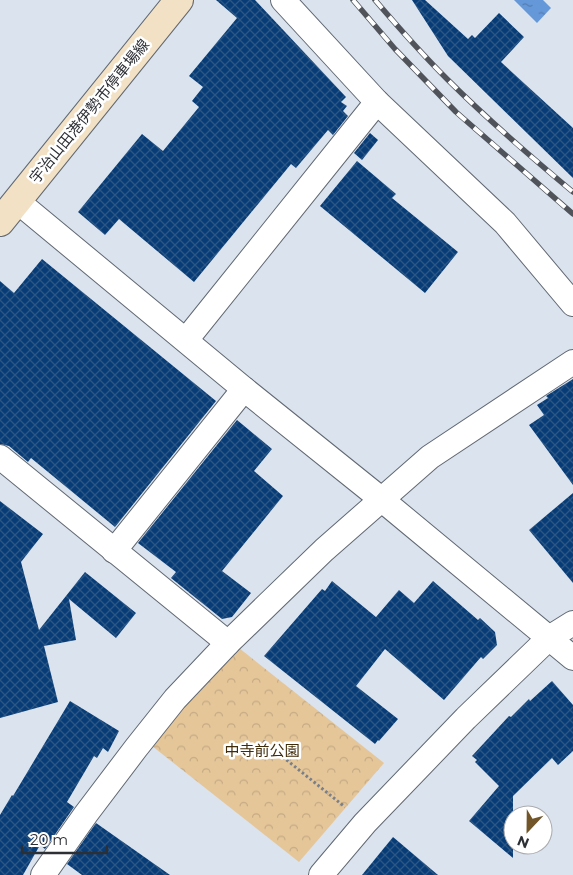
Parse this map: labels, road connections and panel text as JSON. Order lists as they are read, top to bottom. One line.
{"streets":{"main road":["宇治山田港伊勢市停車場線"]},"parks":["中寺前公園"],"scale_bar":"20 m","north":"bottom"}
